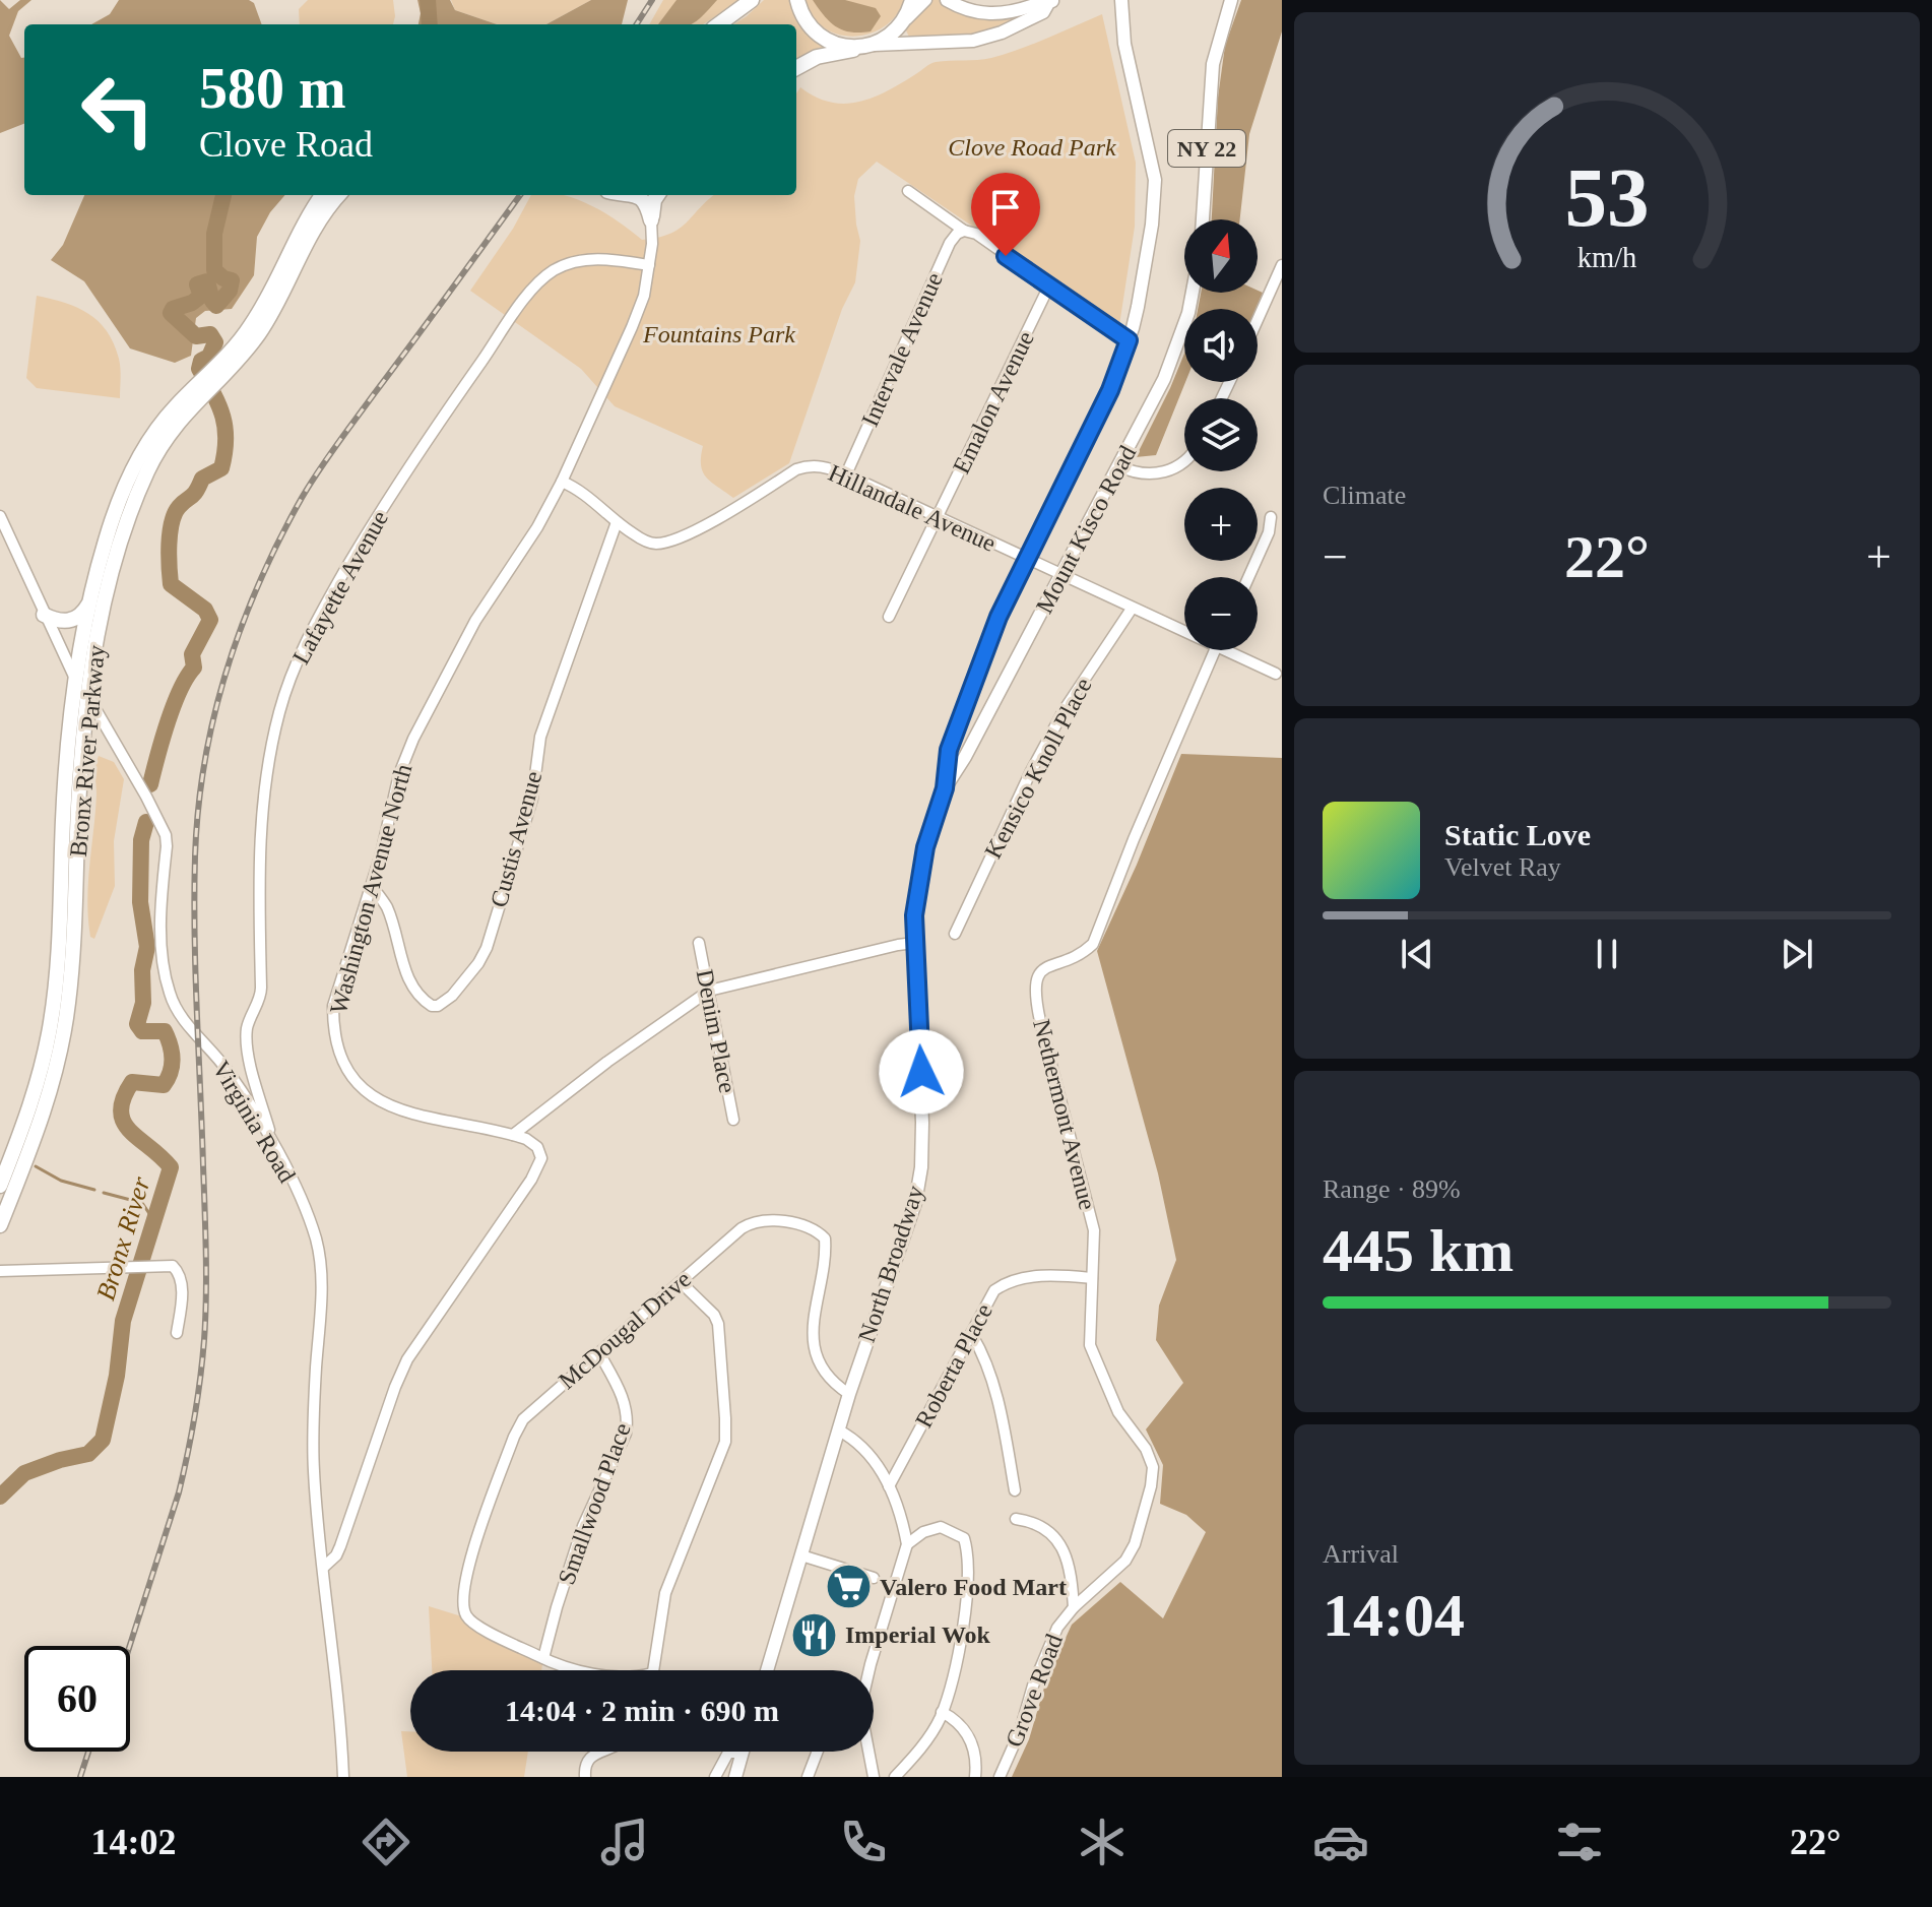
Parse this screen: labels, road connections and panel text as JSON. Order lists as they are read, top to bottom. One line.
{"streets":{"highway":["Bronx River Parkway"],"main road":["NY 22","Mount Kisco Road","North Broadway"],"street":["Intervale Avenue","Emalon Avenue","Hillandale Avenue","Lafayette Avenue","Kensico Knoll Place","Custis Avenue","Washington Avenue North","Denim Place","Nethermont Avenue","Virginia Road","McDougal Drive","Roberta Place","Smallwood Place","Grove Road"]},"crossings":[["Intervale Avenue","Hillandale Avenue"],["Emalon Avenue","Hillandale Avenue"],["Hillandale Avenue","Mount Kisco Road"],["Hillandale Avenue","Kensico Knoll Place"],["Hillandale Avenue","Custis Avenue"],["Hillandale Avenue","Washington Avenue North"],["Hillandale Avenue","North Broadway"],["Mount Kisco Road","North Broadway"],["Lafayette Avenue","Washington Avenue North"],["Lafayette Avenue","Virginia Road"],["Bronx River Parkway","Virginia Road"],["Custis Avenue","Washington Avenue North"],["Washington Avenue North","Virginia Road"],["Nethermont Avenue","Roberta Place"],["Nethermont Avenue","Grove Road"],["North Broadway","McDougal Drive"],["McDougal Drive","Smallwood Place"]],"water":["Bronx River"],"parks":["Clove Road Park","Fountains Park"],"places":{"supermarket":["Valero Food Mart"],"restaurant":["Imperial Wok"]},"north":"top","page":{"turn":["580 m","Clove Road"],"map_buttons":["+","−"],"tile":["Climate",["Range · 89%","445 km"],["Arrival","14:04"]],"heat":["−","22°","+"],"song":["Static Love","Velvet Ray"],"limit":"60","trip":"14:04 · 2 min · 690 m","tabs":["14:02","22°"],"gauge":["53","km/h"]}}
